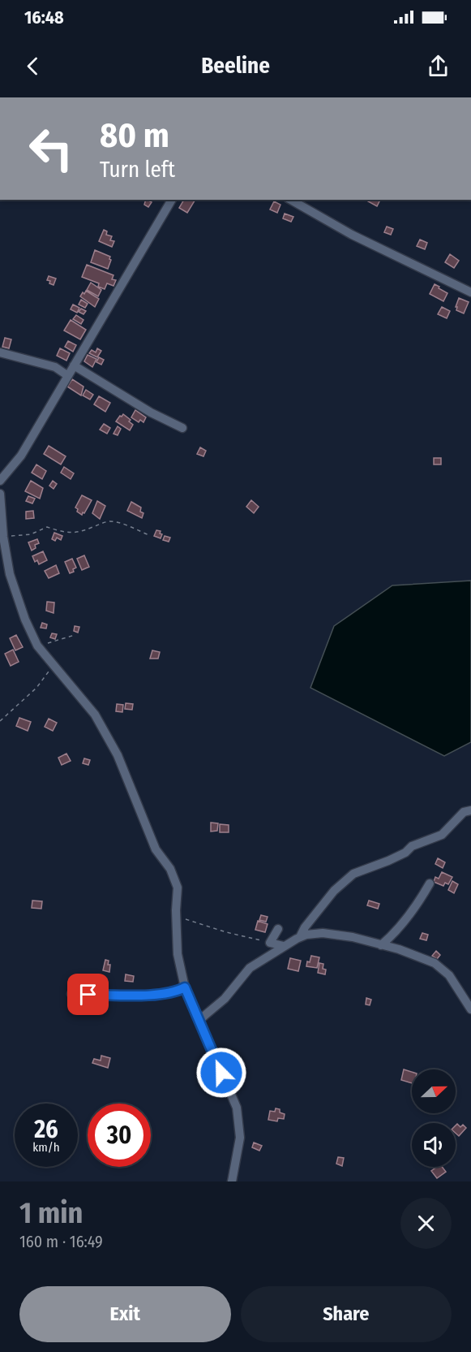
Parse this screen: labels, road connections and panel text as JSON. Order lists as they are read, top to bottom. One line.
{"north":"right","page":{"status":"16:48","header":"Beeline","turn":["80 m","Turn left"],"speed":"26 km/h","limit":"30","heading":["1 min","160 m · 16:49"],"buttons":["Exit","Share"]}}
